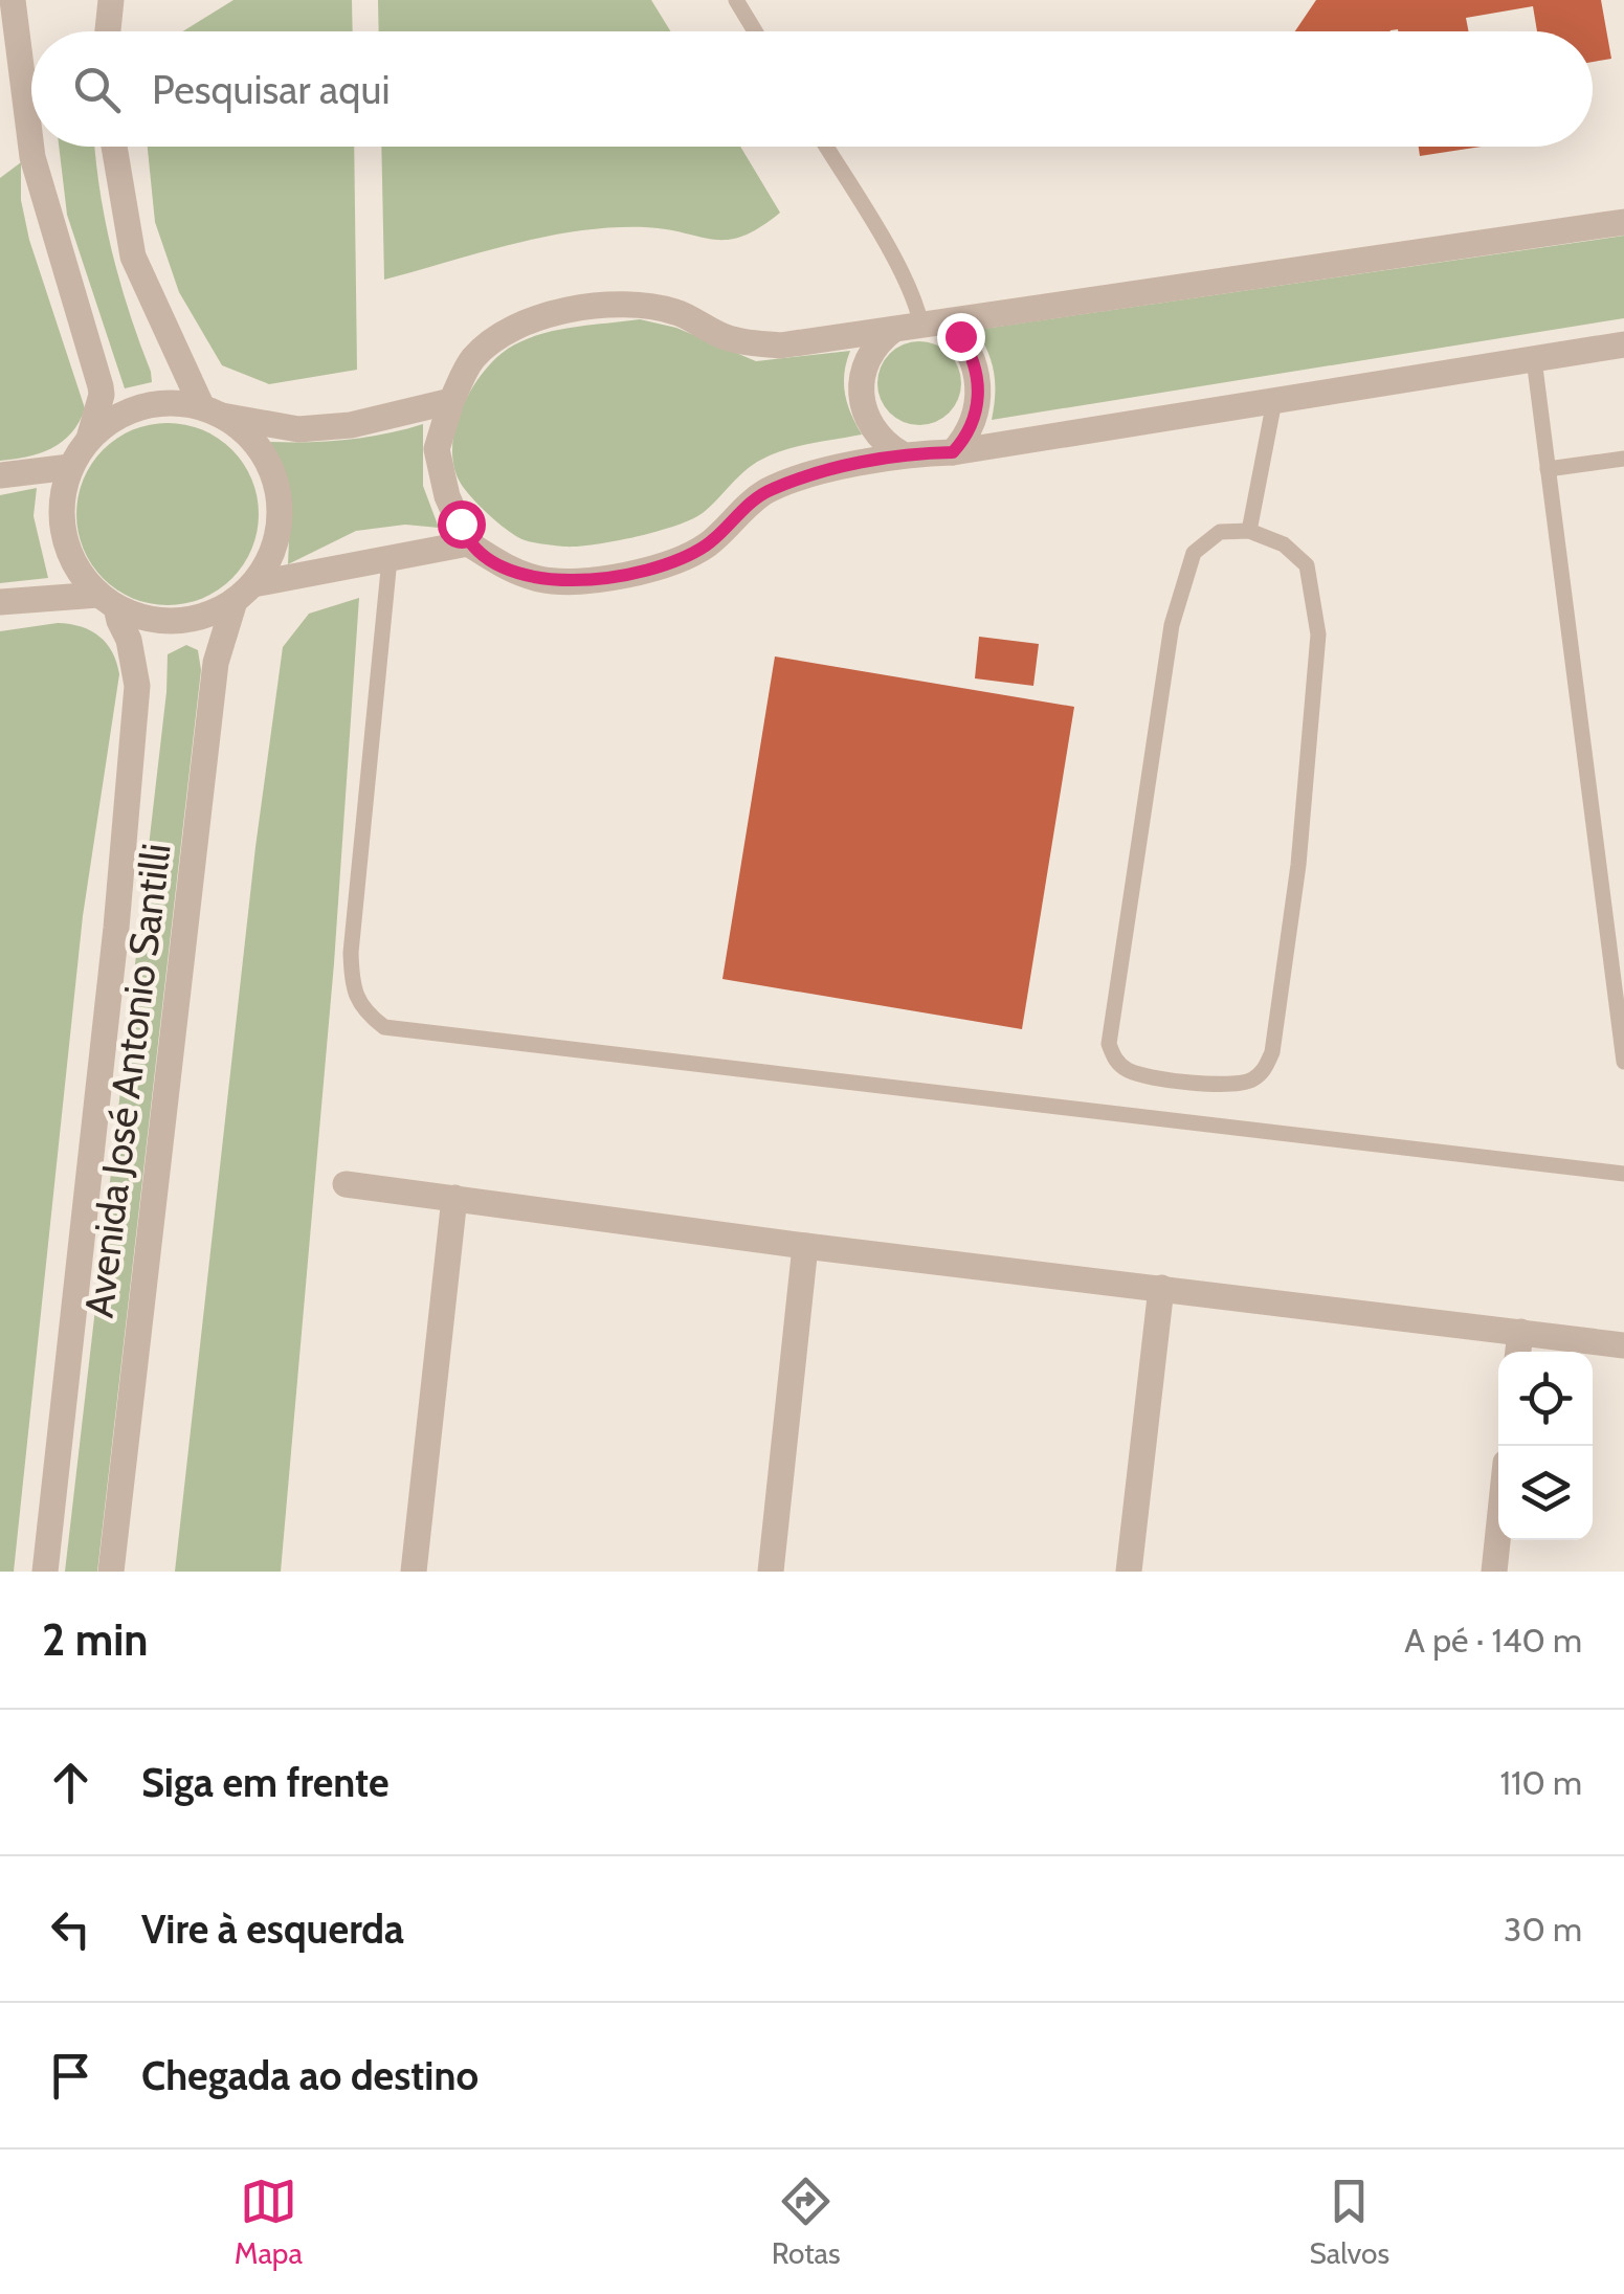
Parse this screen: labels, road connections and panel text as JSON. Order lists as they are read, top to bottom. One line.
{"streets":{"street":["Avenida José Antonio Santilli"]},"page":{"search":"Pesquisar aqui","heading":["2 min","A pé · 140 m"],"list":[["Siga em frente","110 m"],["Vire à esquerda","30 m"],"Chegada ao destino"],"nav":["Mapa","Rotas","Salvos"]}}
